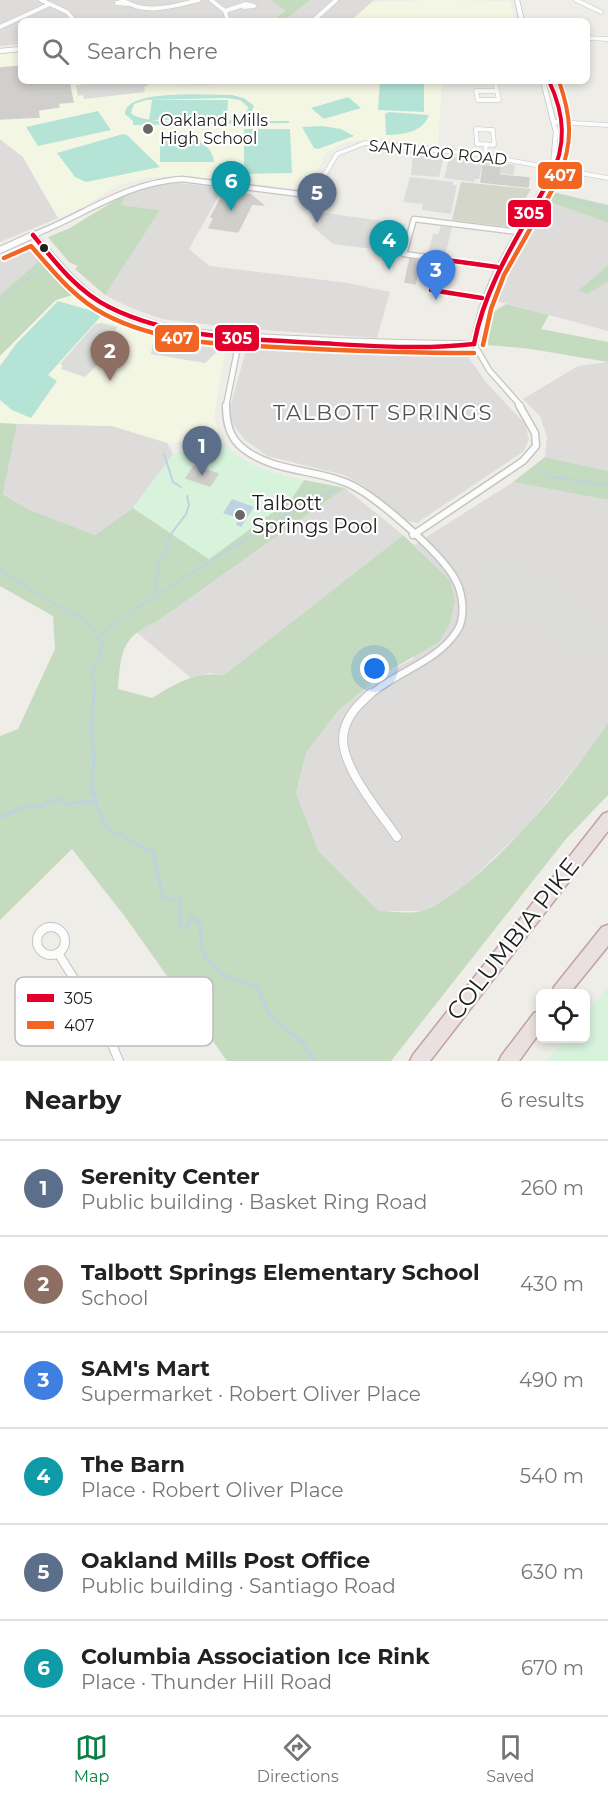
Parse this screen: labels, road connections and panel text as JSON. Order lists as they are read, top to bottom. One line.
{"streets":{"highway":["COLUMBIA PIKE"],"street":["SANTIAGO ROAD"]},"districts":["TALBOTT SPRINGS"],"places":["Oakland Mills High School","Talbott Springs Pool"],"lines":["transit line 305","transit line 407"],"legend":["305","407"],"page":{"search":"Search here","pins":["6","5","4","3","2","1"],"heading":["Nearby","6 results"],"list":[{"mark":"1","name":"Serenity Center","note":"Public building · Basket Ring Road","value":"260 m"},{"mark":"2","name":"Talbott Springs Elementary School","note":"School","value":"430 m"},{"mark":"3","name":"SAM's Mart","note":"Supermarket · Robert Oliver Place","value":"490 m"},{"mark":"4","name":"The Barn","note":"Place · Robert Oliver Place","value":"540 m"},{"mark":"5","name":"Oakland Mills Post Office","note":"Public building · Santiago Road","value":"630 m"},{"mark":"6","name":"Columbia Association Ice Rink","note":"Place · Thunder Hill Road","value":"670 m"}],"nav":["Map","Directions","Saved"]}}
